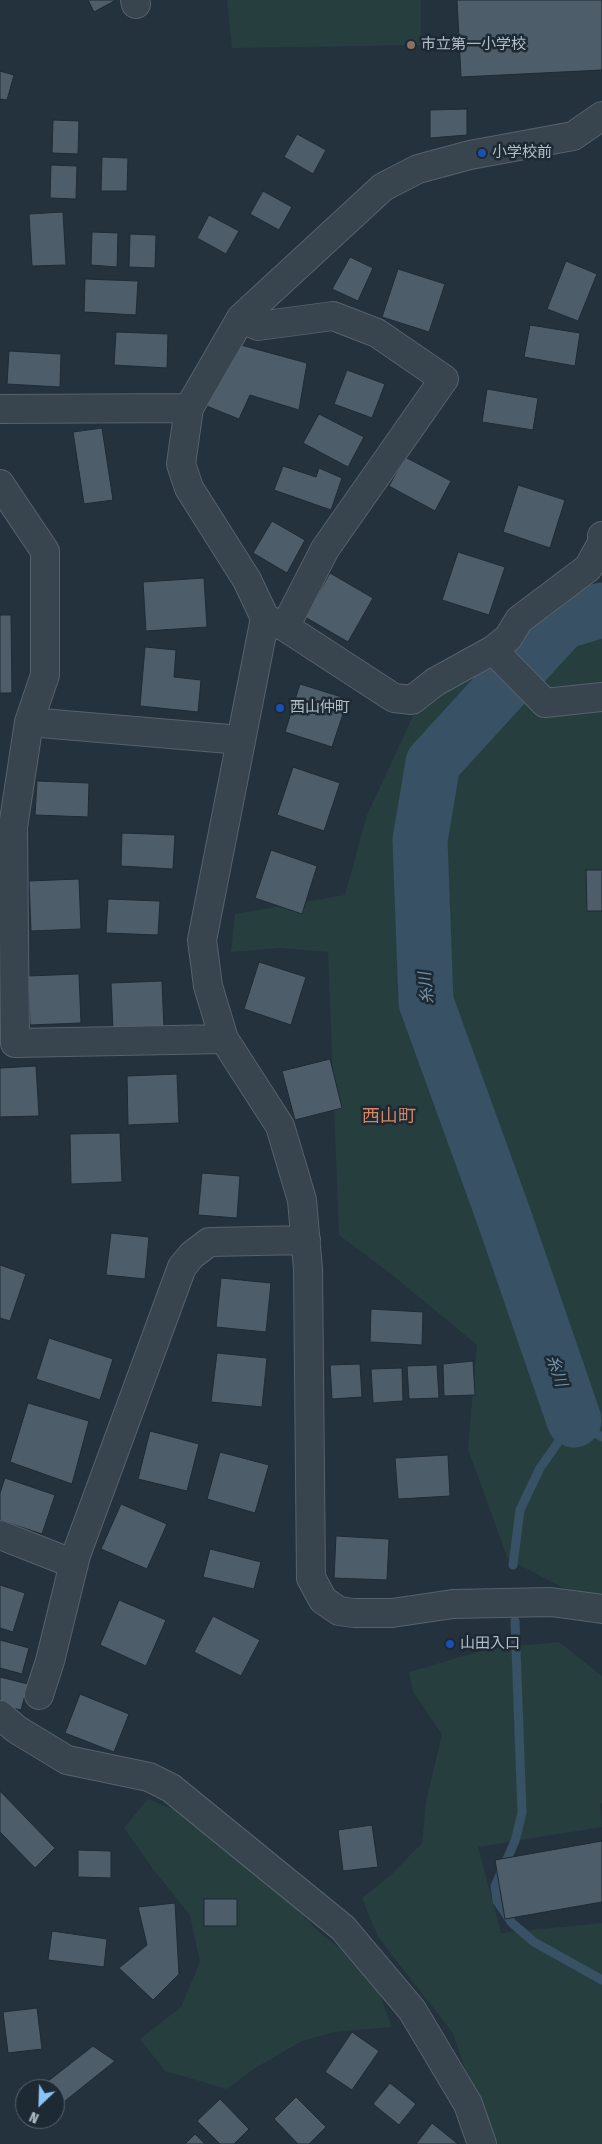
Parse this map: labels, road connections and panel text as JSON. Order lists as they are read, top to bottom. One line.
{"districts":["西山町"],"water":["糸川"],"places":["市立第一小学校","小学校前","西山仲町","山田入口"],"north":"bottom left"}
